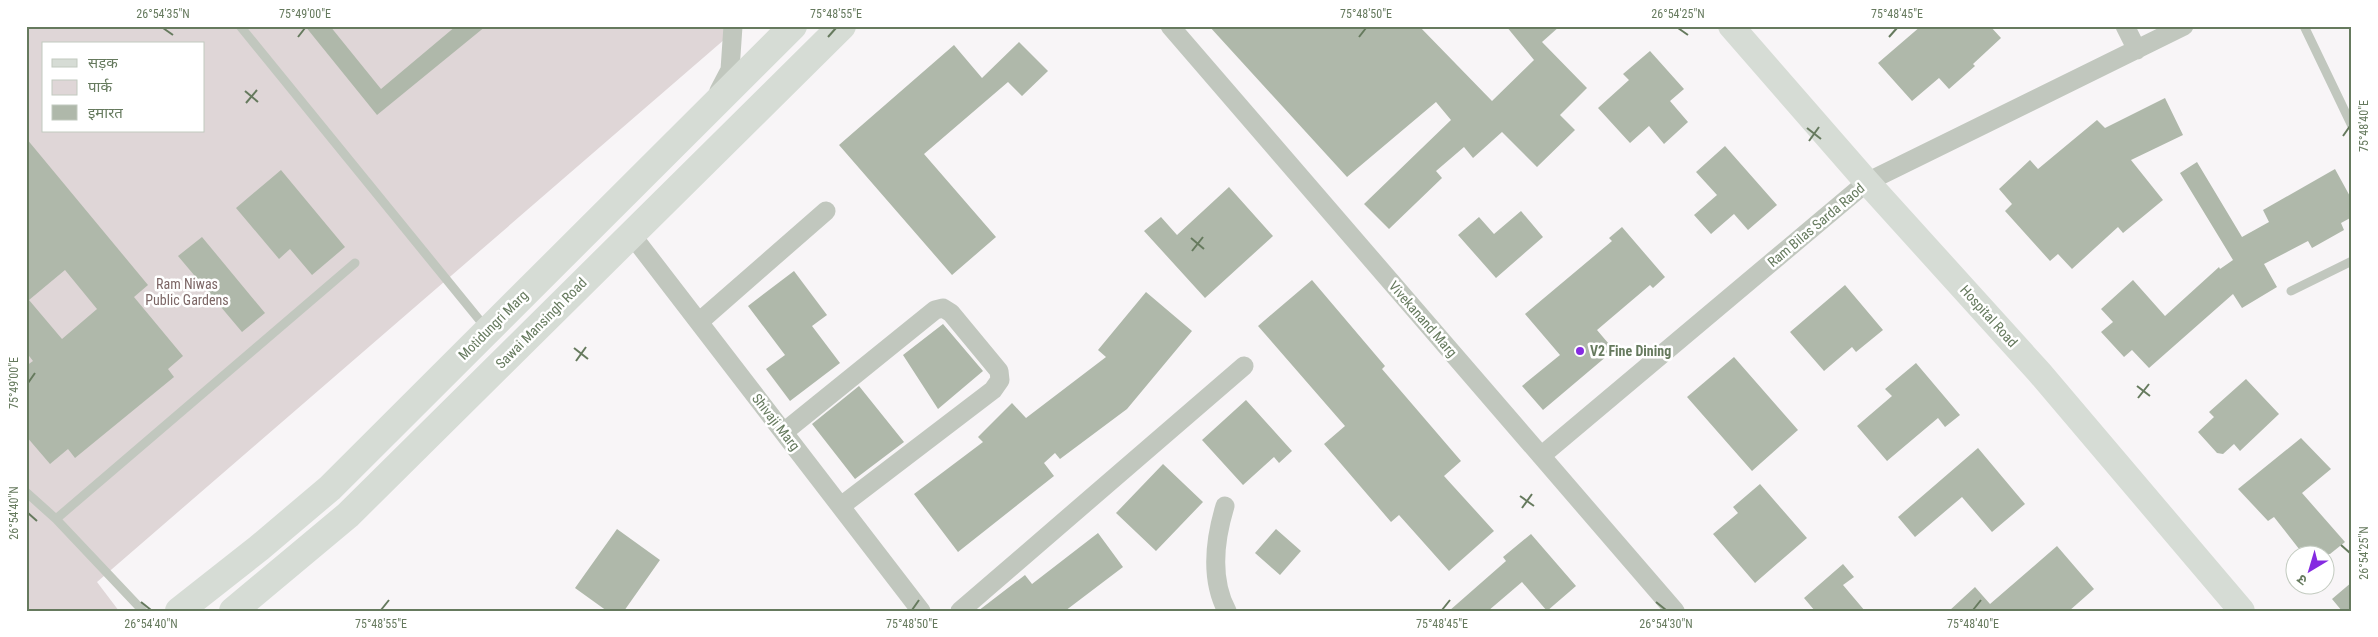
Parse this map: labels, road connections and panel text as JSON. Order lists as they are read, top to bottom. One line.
{"streets":{"main road":["Sawai Mansingh Road","Motidungri Marg"],"street":["Ram Bilas Sarda Raod","Hospital Road","Vivekanand Marg","Shivaji Marg"]},"crossings":[["Ram Bilas Sarda Raod","Hospital Road"],["Ram Bilas Sarda Raod","Vivekanand Marg"],["Sawai Mansingh Road","Shivaji Marg"]],"parks":["Ram Niwas Public Gardens"],"places":["V2 Fine Dining"],"legend":["सड़क","पार्क","इमारत"],"north":"bottom left","coordinates":["26°54'35\"N","75°49'00\"E","75°48'55\"E","75°48'50\"E","26°54'25\"N","75°48'45\"E","75°48'40\"E","26°54'40\"N","26°54'30\"N"]}
